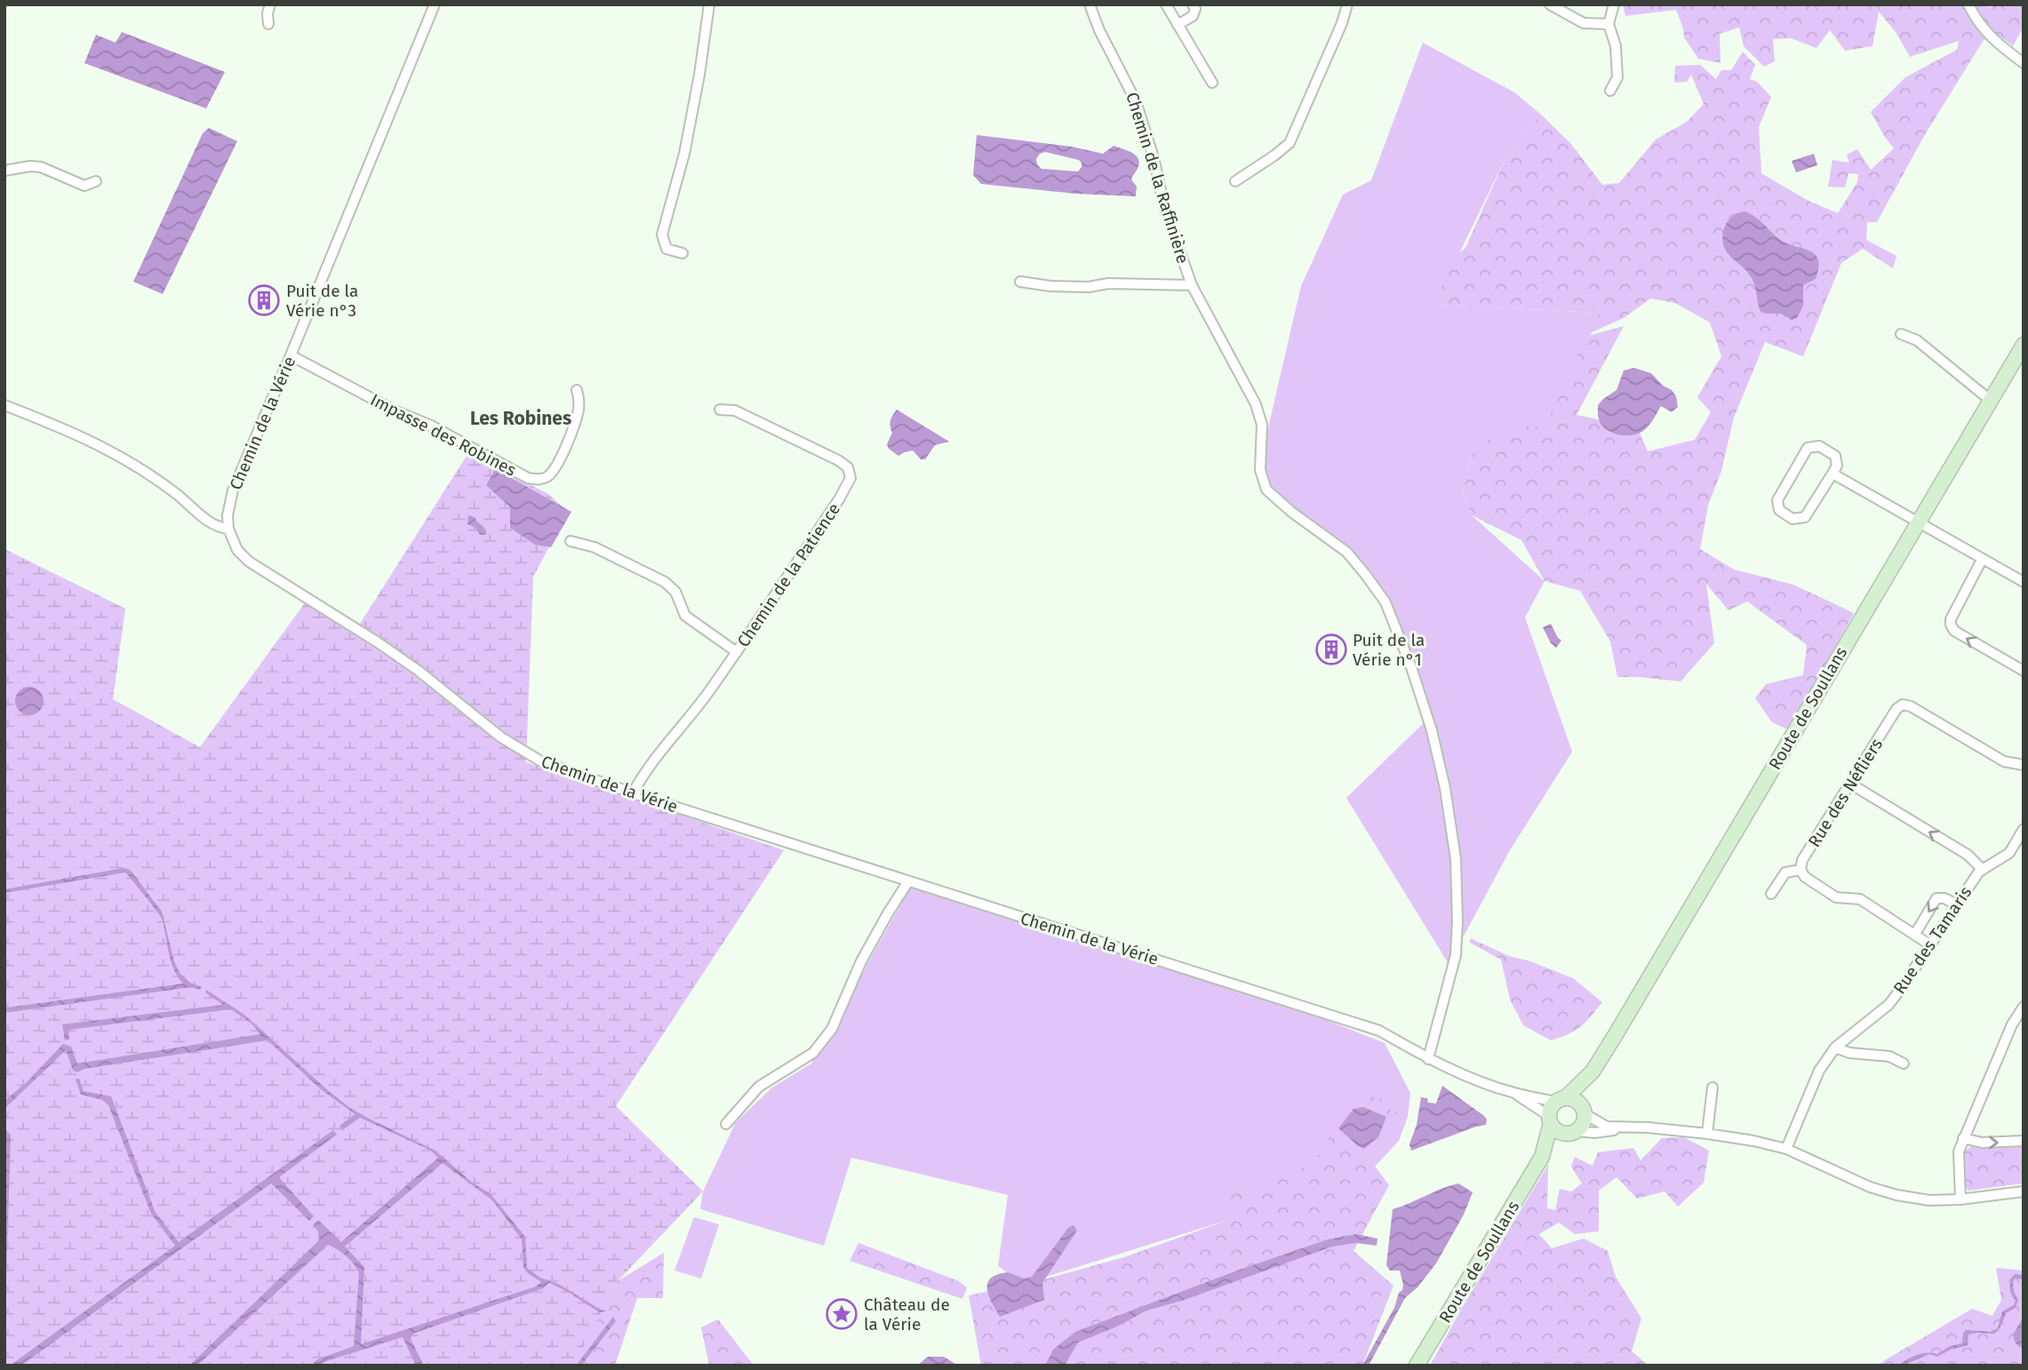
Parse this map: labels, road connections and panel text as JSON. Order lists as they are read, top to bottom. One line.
{"streets":{"main road":["Route de Soullans"],"street":["Chemin de la Raffinière","Chemin de la Vérie","Impasse des Robines","Chemin de la Patience","Rue des Néfliers","Rue des Tamaris"]},"crossings":[["Chemin de la Raffinière","Chemin de la Vérie"],["Chemin de la Vérie","Impasse des Robines"],["Chemin de la Vérie","Chemin de la Patience"],["Chemin de la Vérie","Route de Soullans"]],"districts":["Les Robines"],"places":{"building":["Puit de la Vérie n°3","Puit de la Vérie n°1"],"place":["Château de la Vérie"]}}
